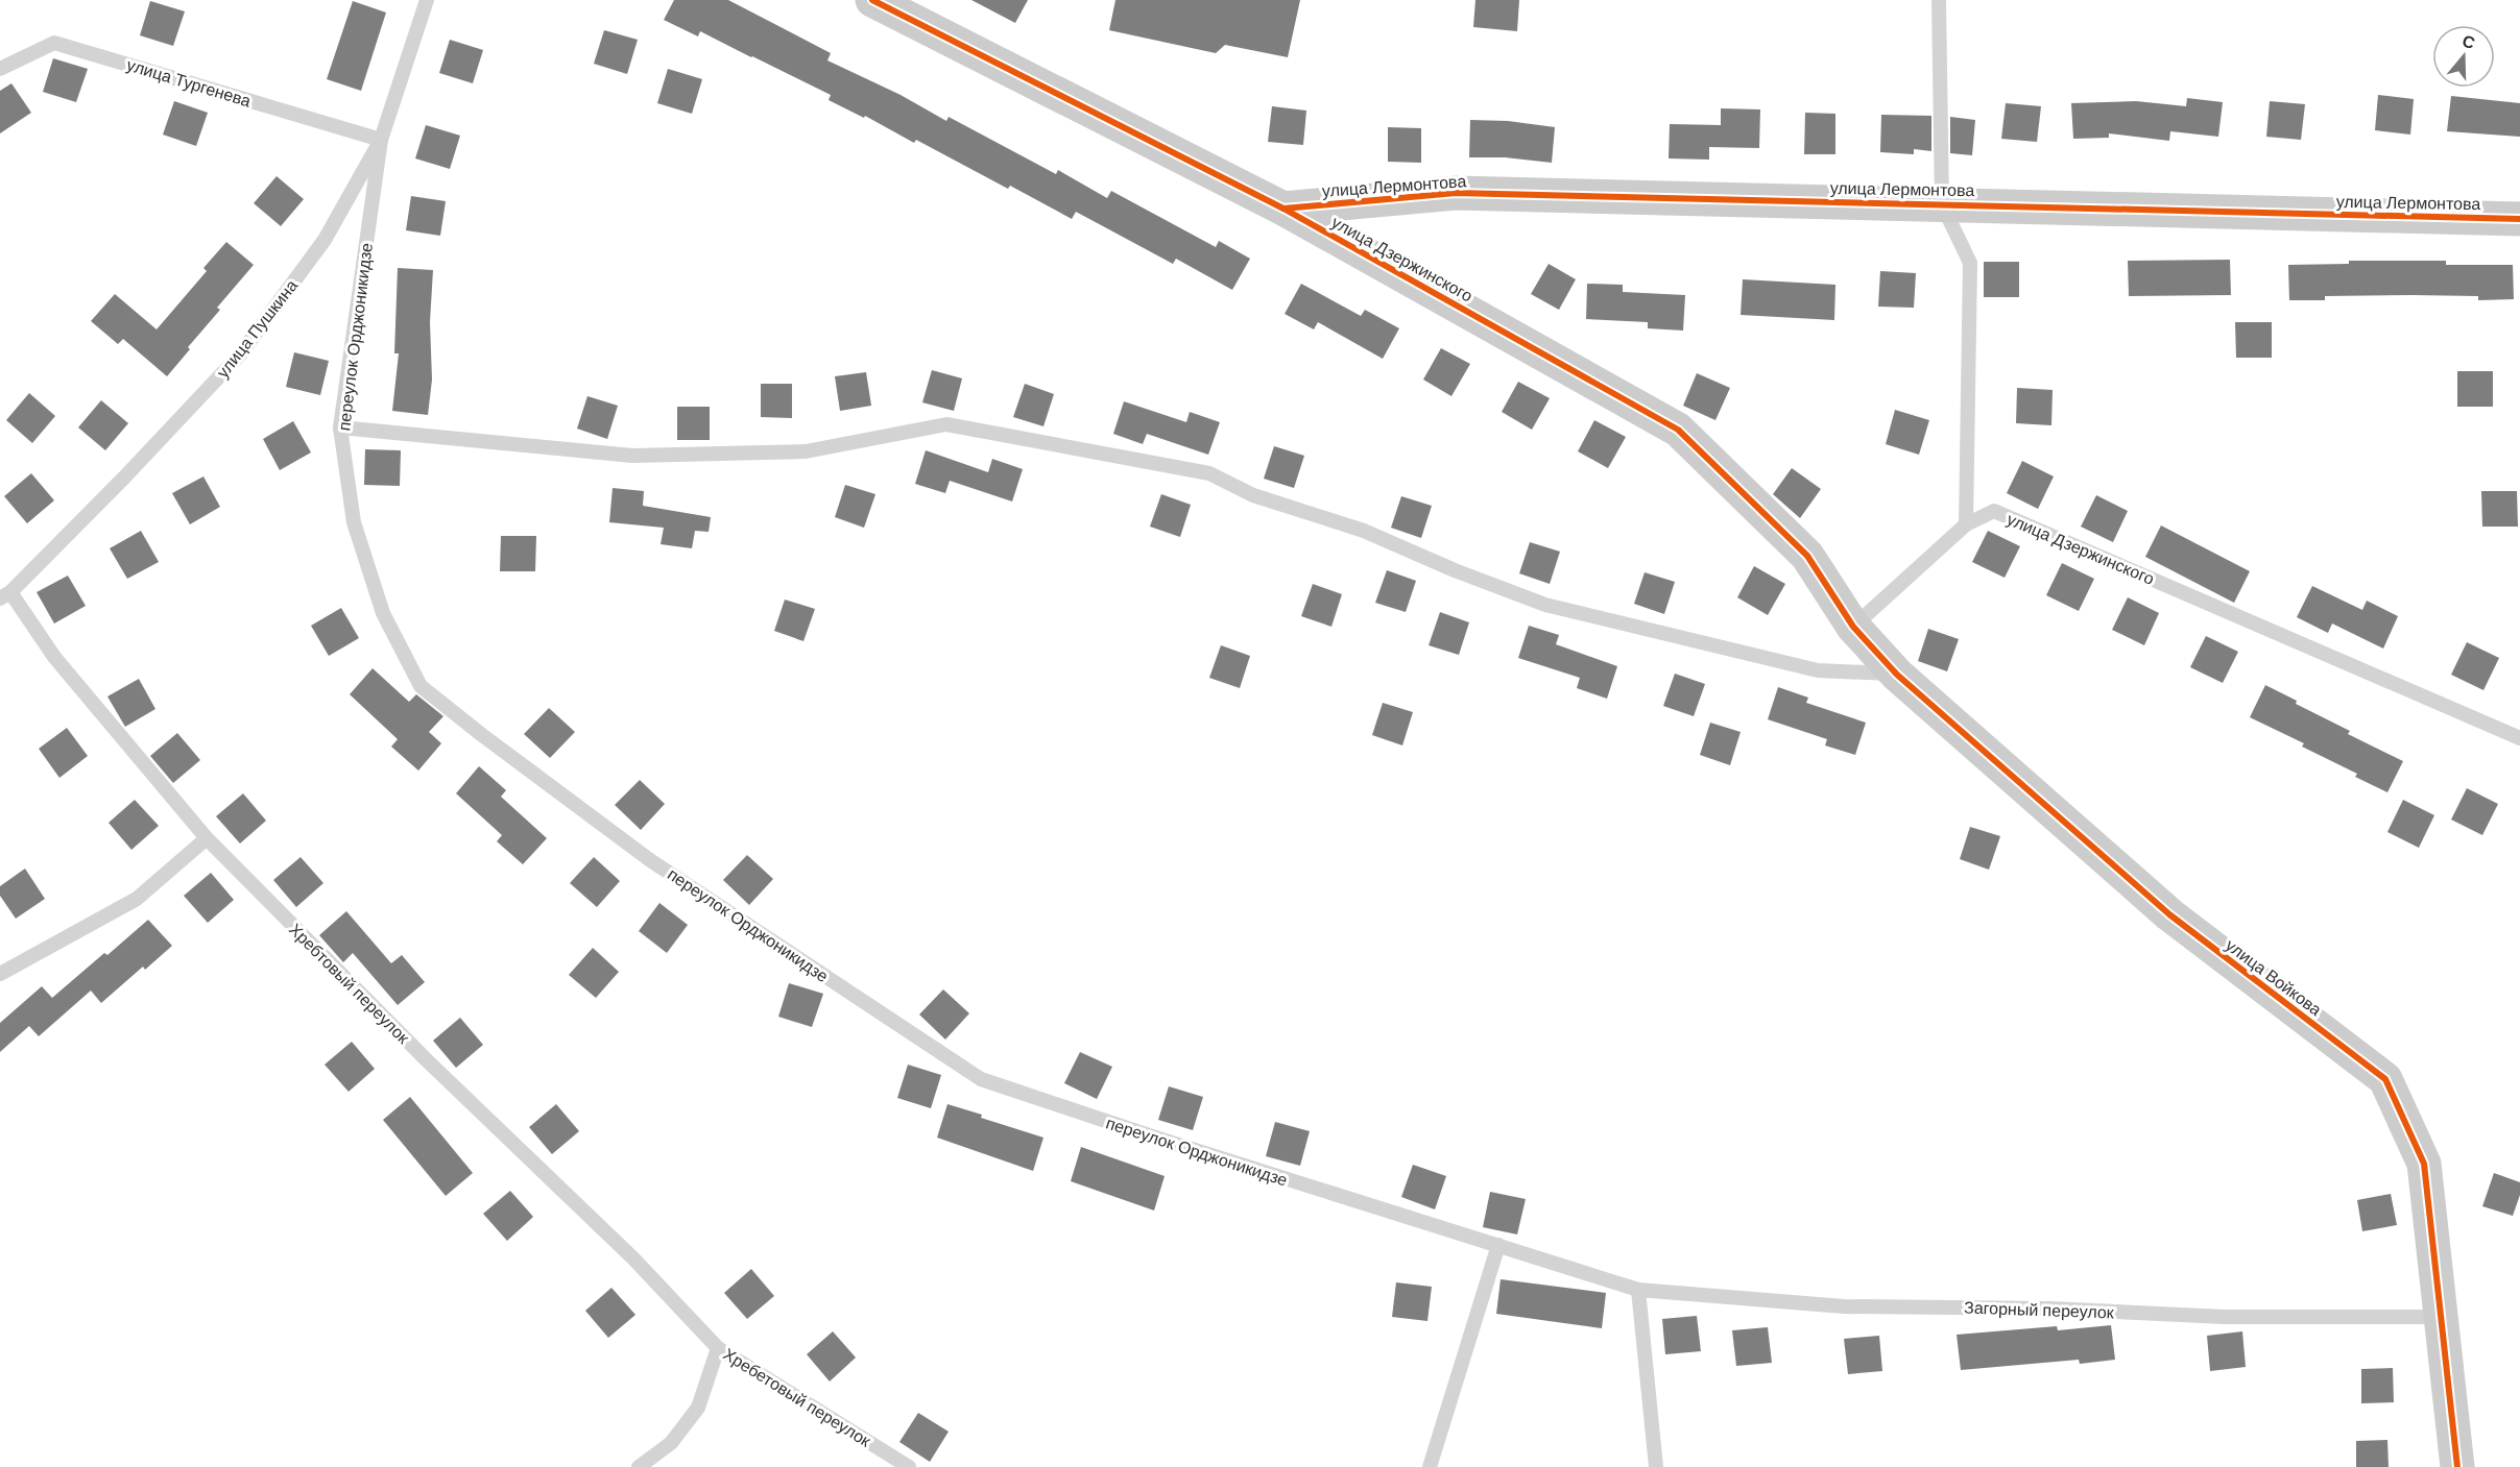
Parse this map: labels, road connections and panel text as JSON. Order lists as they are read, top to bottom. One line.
{"streets":{"street":["улица Лермонтова","улица Дзержинского","улица Войкова"],"lane":["улица Тургенева","улица Пушкина","переулок Орджоникидзе","Хребтовый переулок","Загорный переулок","Хребетовый переулок"]},"crossings":[["улица Тургенева","улица Пушкина"],["улица Тургенева","переулок Орджоникидзе"],["улица Лермонтова","улица Дзержинского"],["улица Дзержинского","улица Войкова"],["улица Пушкина","переулок Орджоникидзе"],["улица Пушкина","Хребтовый переулок"],["переулок Орджоникидзе","Загорный переулок"],["улица Войкова","Загорный переулок"],["Хребтовый переулок","Хребетовый переулок"]],"north":"top"}
